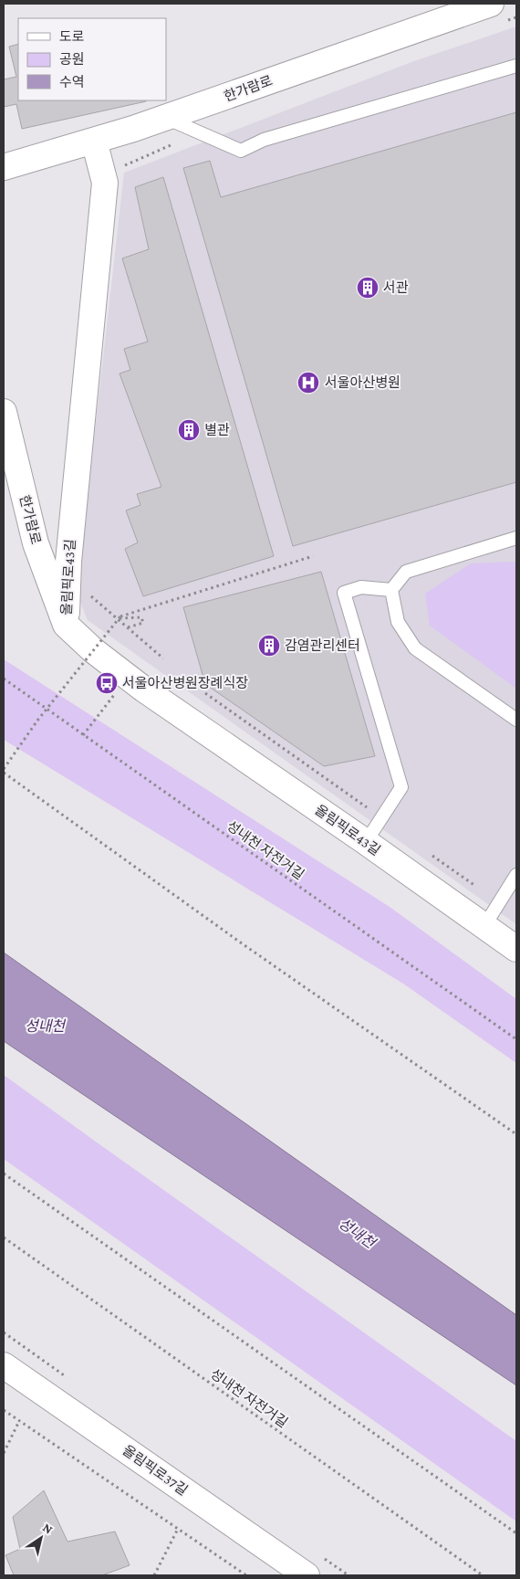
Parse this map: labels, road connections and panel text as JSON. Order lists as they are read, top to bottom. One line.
{"streets":{"street":["한가람로","올림픽로43길","올림픽로37길"],"path":["성내천 자전거길"]},"crossings":[["한가람로","올림픽로43길"]],"water":["성내천"],"places":{"building":["서관","별관","감염관리센터"],"hospital":["서울아산병원"],"bus stop":["서울아산병원장례식장"]},"legend":["도로","공원","수역"],"north":"top right"}
